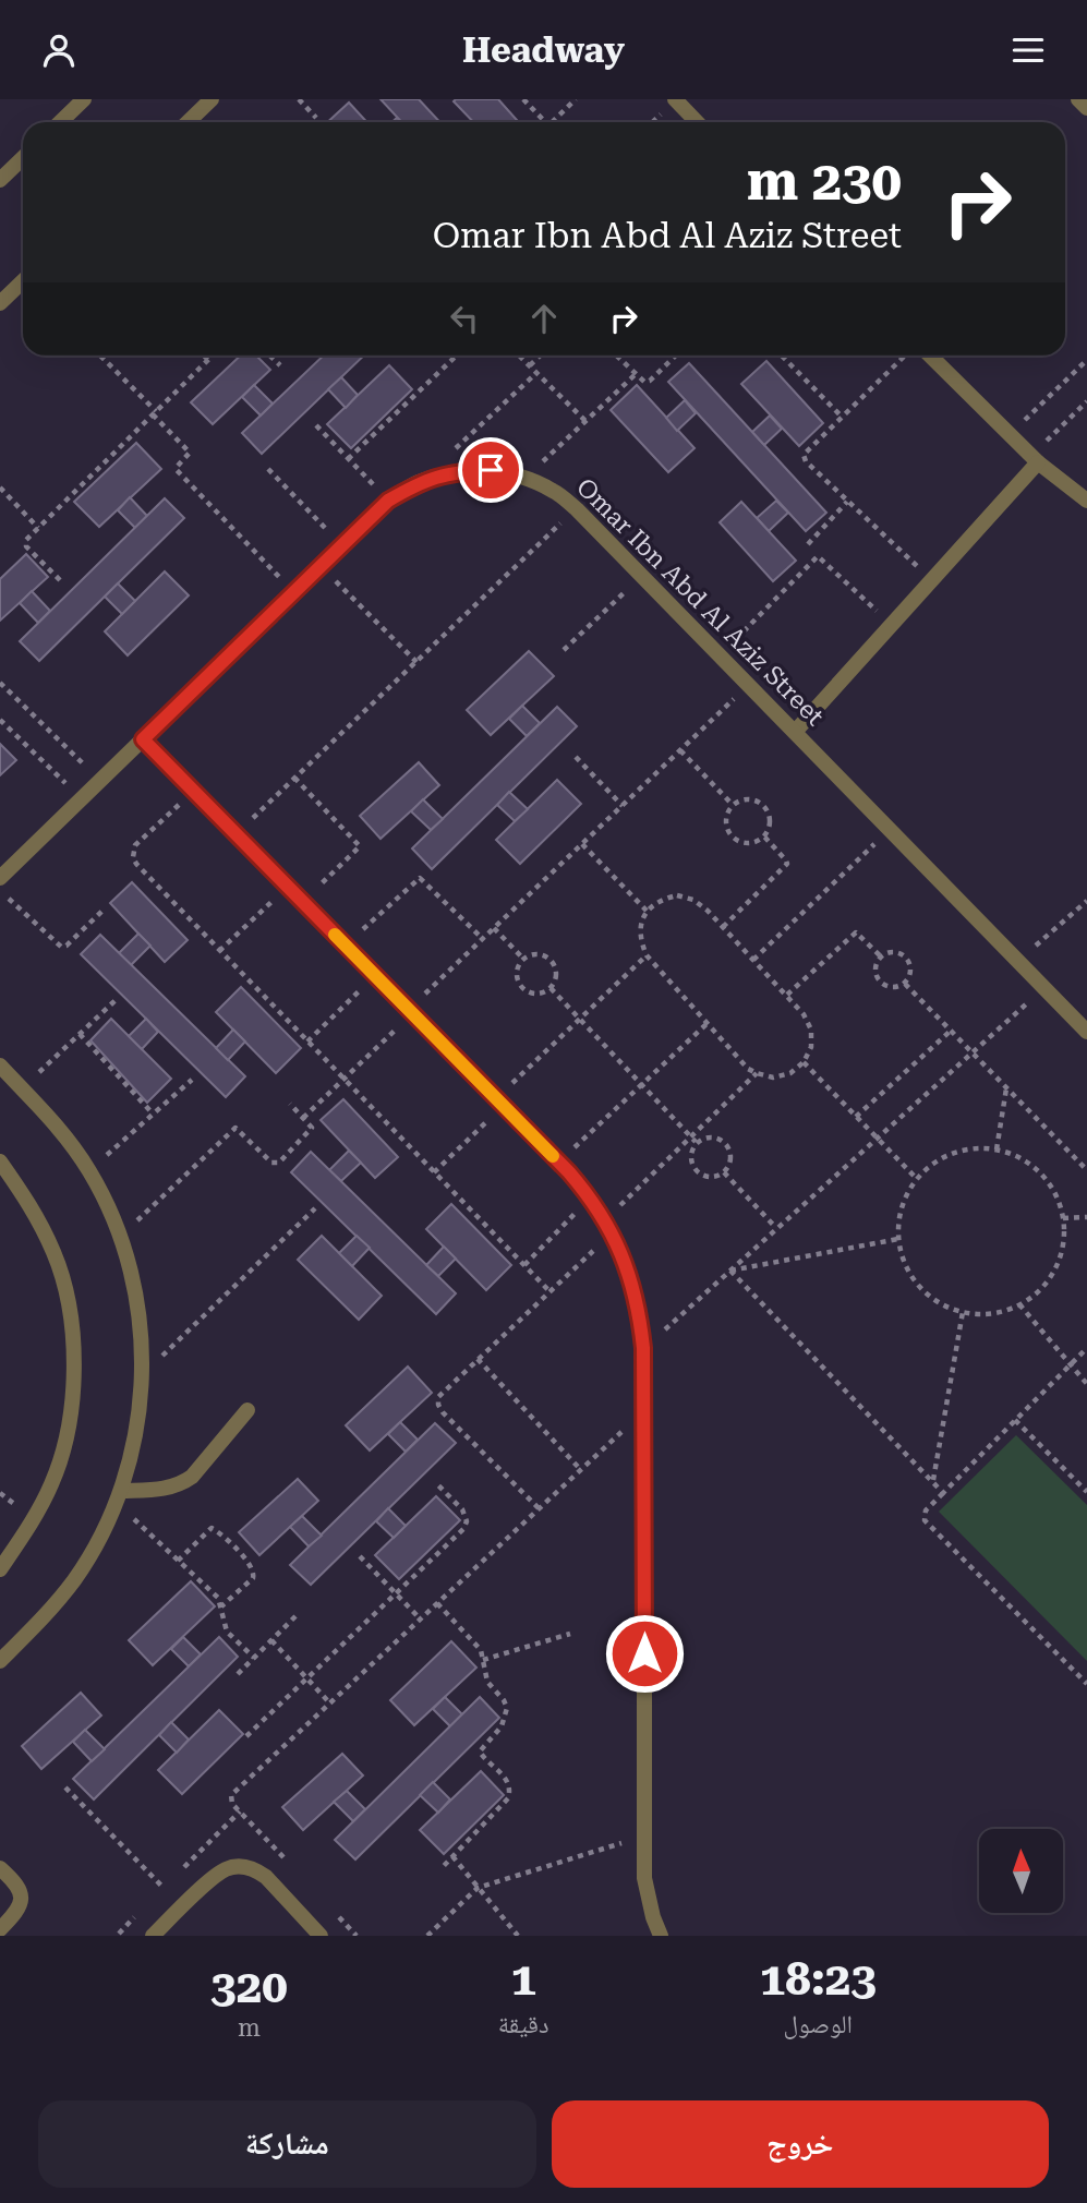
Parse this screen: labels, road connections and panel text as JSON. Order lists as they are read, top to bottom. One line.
{"streets":{"street":["Omar Ibn Abd Al Aziz Street"]},"north":"top","page":{"header":"Headway","turn":["230 m","Omar Ibn Abd Al Aziz Street"],"eta":["18:23","الوصول","1","دقيقة","320","m"],"buttons":["خروج","مشاركة"]}}
